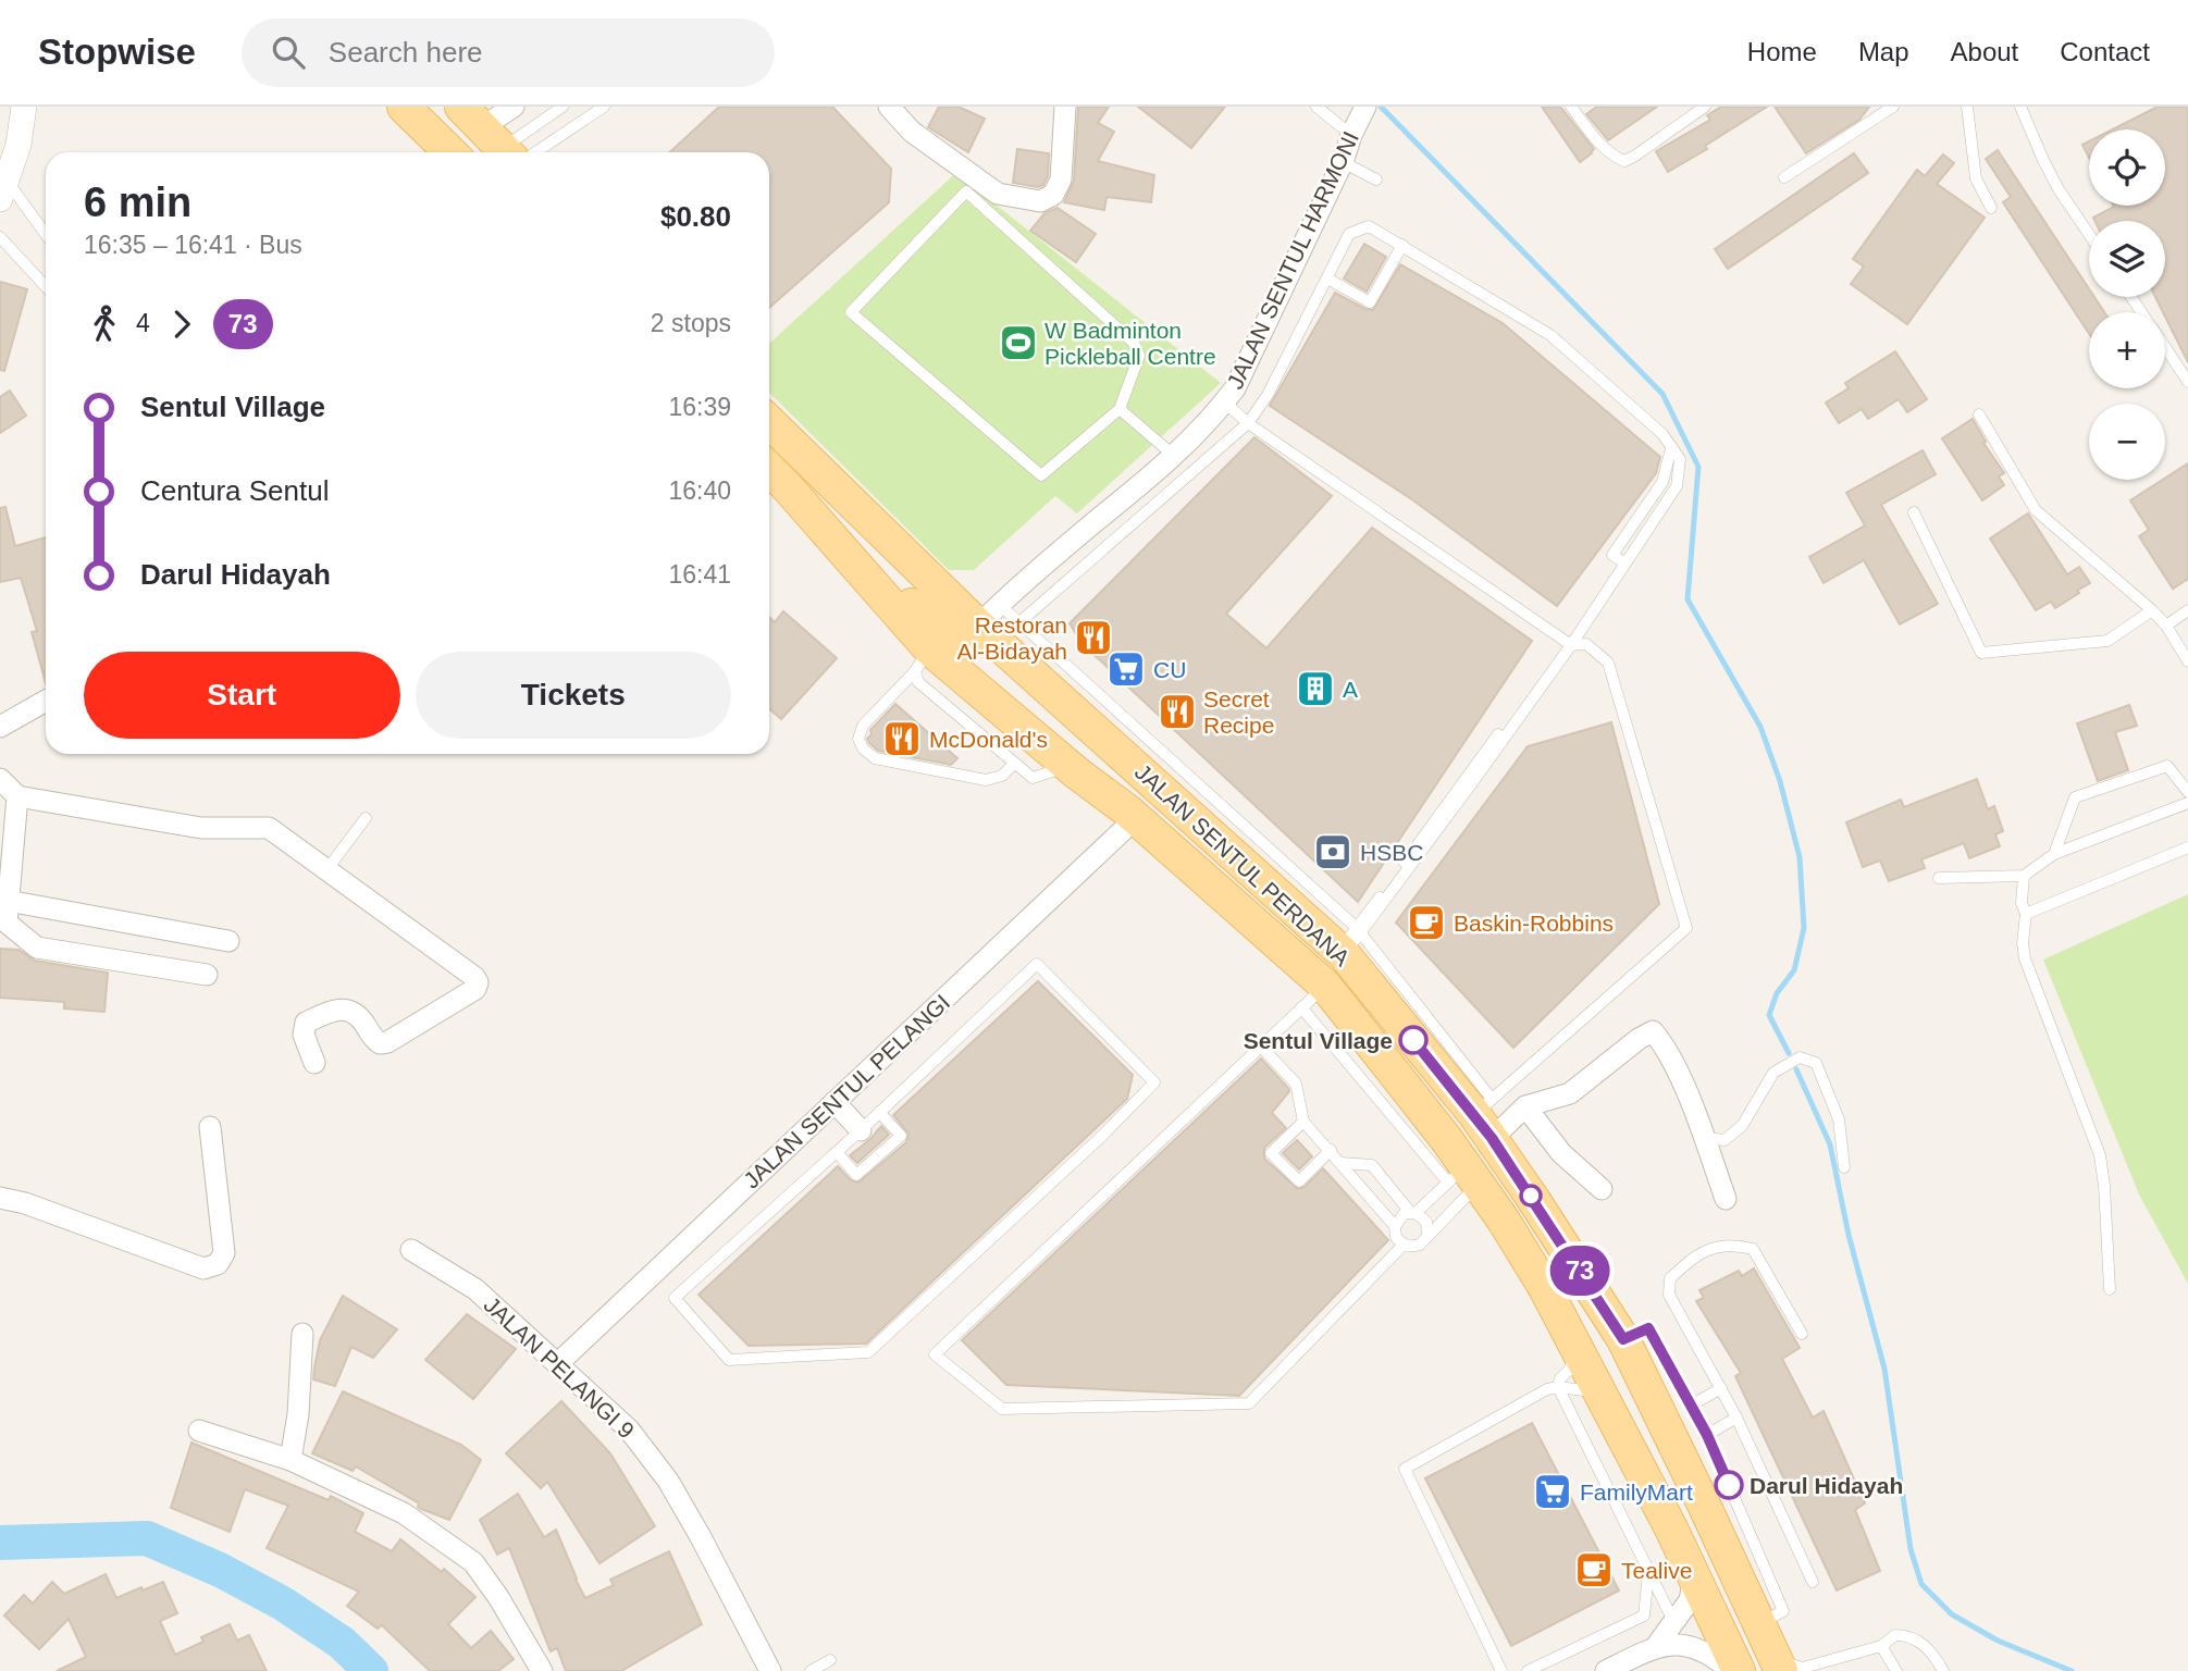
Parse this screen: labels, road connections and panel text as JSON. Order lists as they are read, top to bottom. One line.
{"streets":{"main road":["JALAN SENTUL PERDANA"],"street":["JALAN SENTUL HARMONI","JALAN SENTUL PELANGI","JALAN PELANGI 9"]},"crossings":[["JALAN SENTUL HARMONI","JALAN SENTUL PERDANA"],["JALAN SENTUL PERDANA","JALAN SENTUL PELANGI"],["JALAN SENTUL PELANGI","JALAN PELANGI 9"]],"places":{"sports":["W Badminton Pickleball Centre"],"restaurant":["Restoran Al-Bidayah","Secret Recipe","McDonald's"],"supermarket":["CU","FamilyMart"],"building":["A"],"bank":["HSBC"],"cafe":["Baskin-Robbins","Tealive"],"other":["Sentul Village","Darul Hidayah"]},"lines":["bus line 73"],"page":{"header":"Stopwise","search":"Search here","nav":["Home","Map","About","Contact"],"on_map":"73","map_buttons":["+","−"],"heading":["6 min","16:35 – 16:41 · Bus","$0.80"],"legs":["4","73","2 stops"],"list":[{"name":"Sentul Village","value":"16:39"},{"name":"Centura Sentul","value":"16:40"},{"name":"Darul Hidayah","value":"16:41"}],"buttons":["Start","Tickets"]}}
